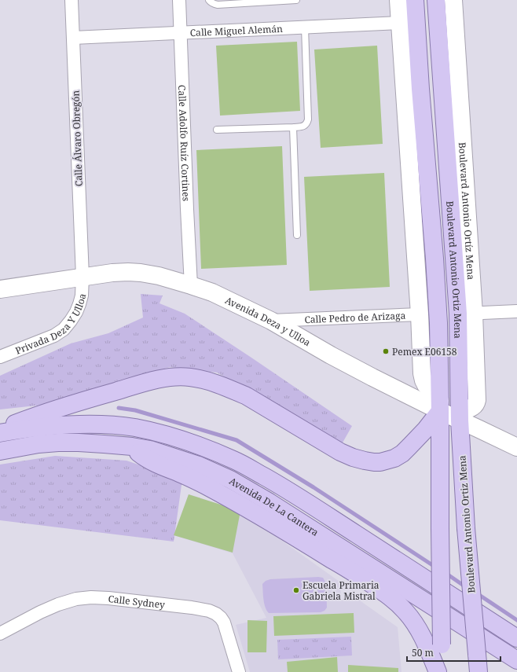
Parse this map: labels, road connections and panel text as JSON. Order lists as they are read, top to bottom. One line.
{"streets":{"main road":["Boulevard Antonio Ortiz Mena","Avenida De La Cantera"],"street":["Calle Miguel Alemán","Calle Álvaro Obregón","Calle Adolfo Ruíz Cortines","Boulevard Antonio Ortíz Mena","Calle Pedro de Arizaga","Privada Deza Y Ulloa","Avenida Deza y Ulloa","Calle Sydney"]},"crossings":[["Calle Miguel Alemán","Calle Álvaro Obregón"],["Calle Miguel Alemán","Calle Adolfo Ruíz Cortines"],["Calle Álvaro Obregón","Privada Deza Y Ulloa"],["Calle Álvaro Obregón","Avenida Deza y Ulloa"],["Calle Adolfo Ruíz Cortines","Avenida Deza y Ulloa"],["Boulevard Antonio Ortíz Mena","Boulevard Antonio Ortiz Mena"],["Boulevard Antonio Ortiz Mena","Avenida Deza y Ulloa"],["Calle Pedro de Arizaga","Avenida Deza y Ulloa"],["Privada Deza Y Ulloa","Avenida Deza y Ulloa"]],"places":["Pemex E06158","Escuela Primaria Gabriela Mistral"],"scale_bar":"50 m"}
